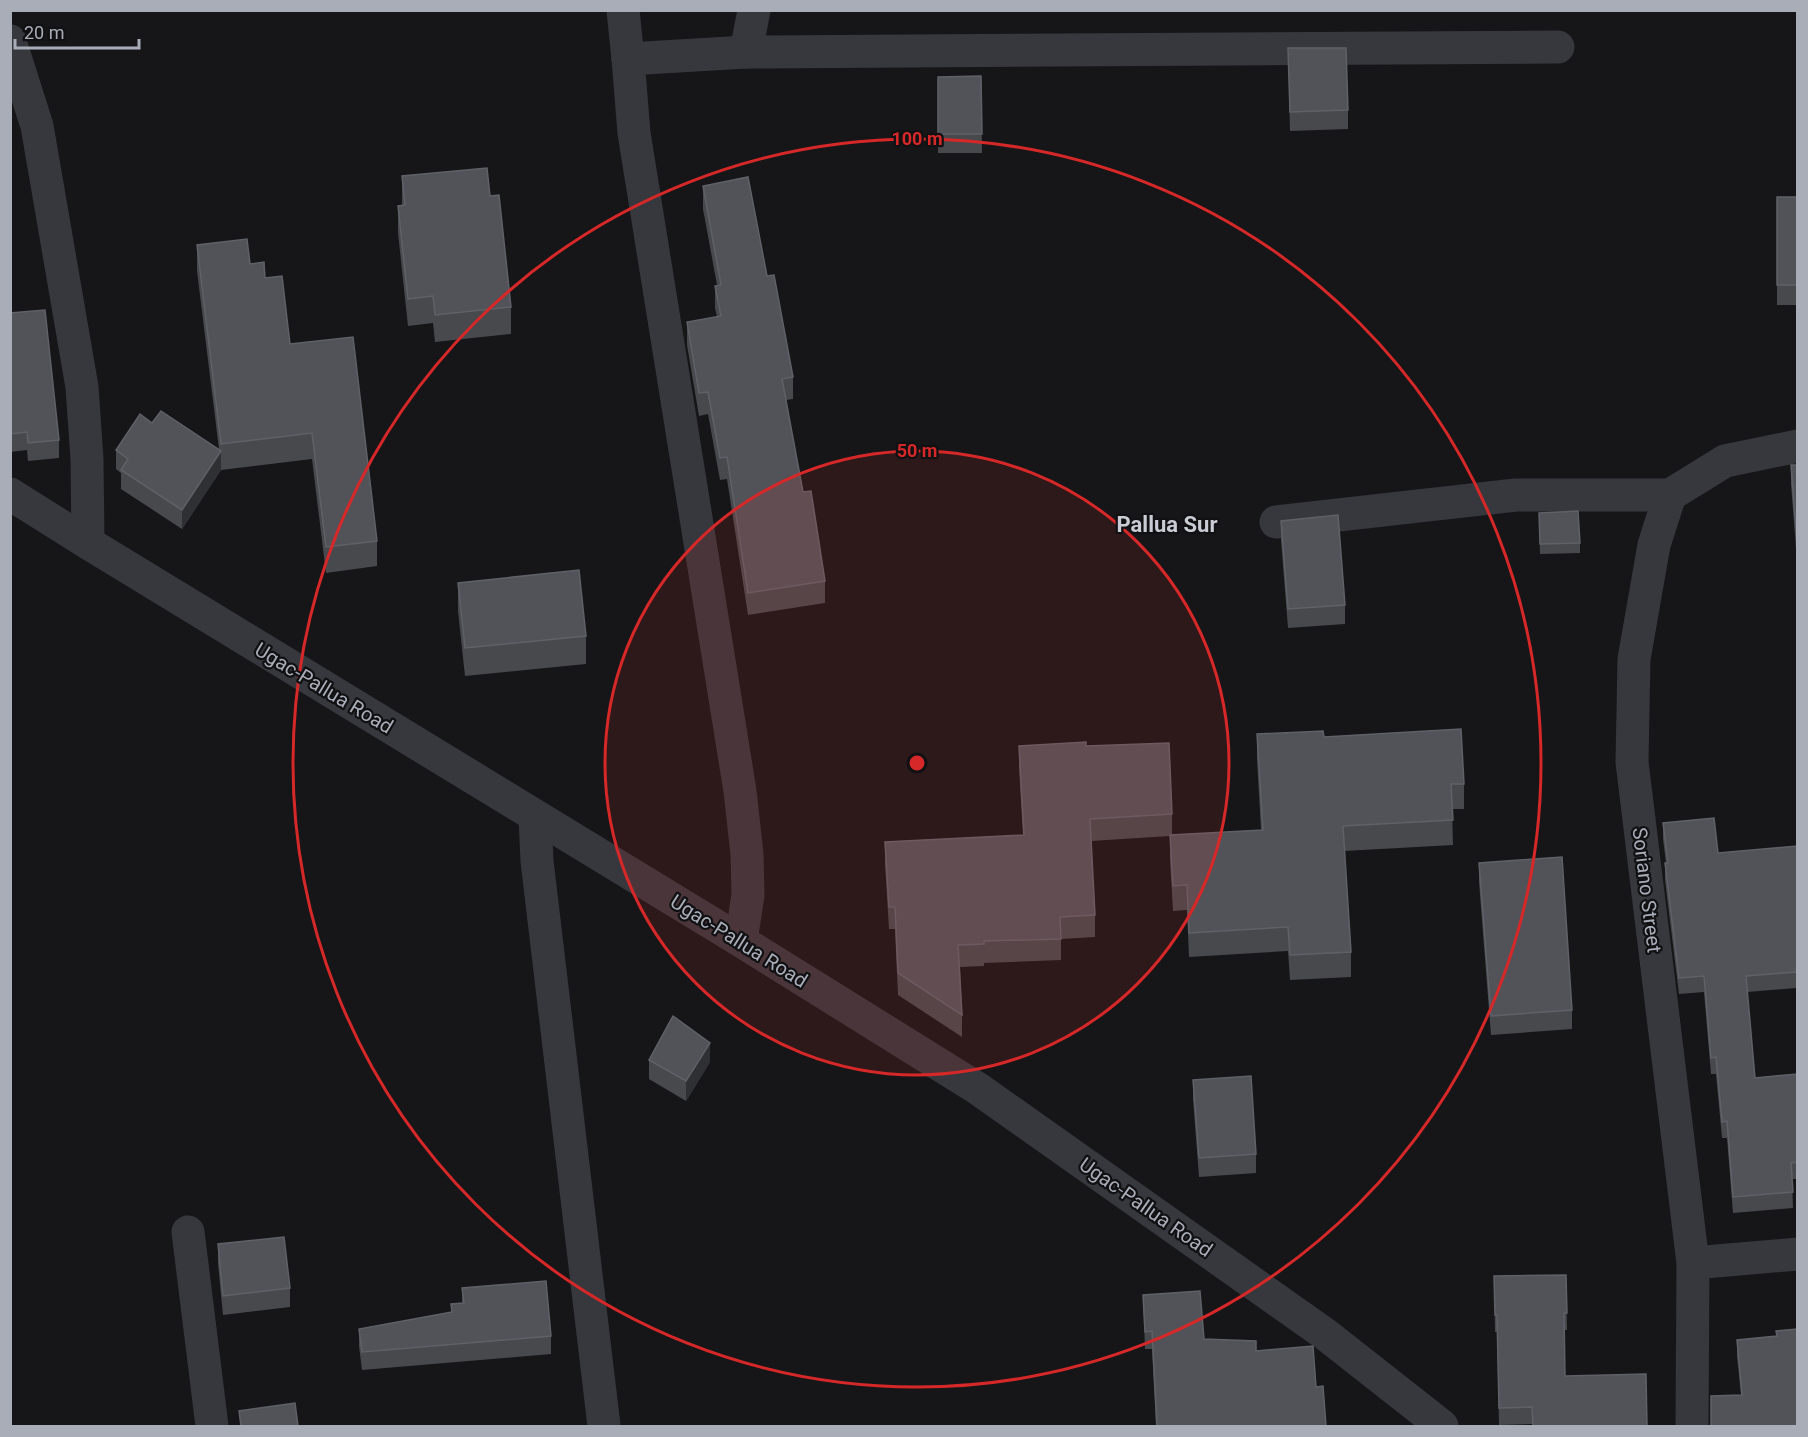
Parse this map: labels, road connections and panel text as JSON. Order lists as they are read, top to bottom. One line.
{"streets":{"street":["Ugac-Pallua Road","Soriano Street"]},"districts":["Pallua Sur"],"scale_bar":"20 m","rings":["100 m","50 m"]}
